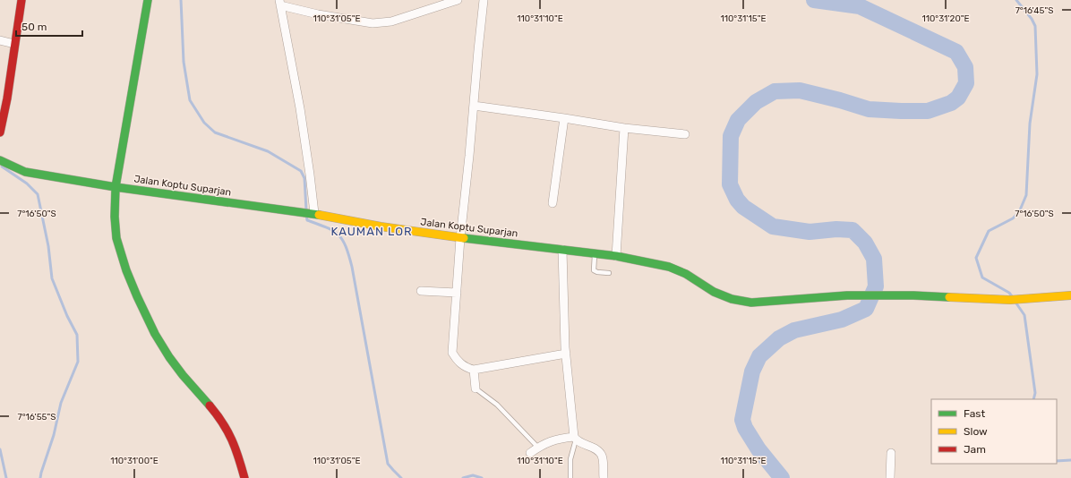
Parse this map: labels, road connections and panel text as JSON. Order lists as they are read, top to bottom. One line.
{"streets":{"street":["Jalan Koptu Suparjan"]},"districts":["KAUMAN LOR"],"legend":["Fast","Slow","Jam"],"scale_bar":"50 m","coordinates":["7°16'45\"S","110°31'05\"E","110°31'10\"E","110°31'15\"E","110°31'20\"E","7°16'50\"S","7°16'55\"S","110°31'00\"E"]}
